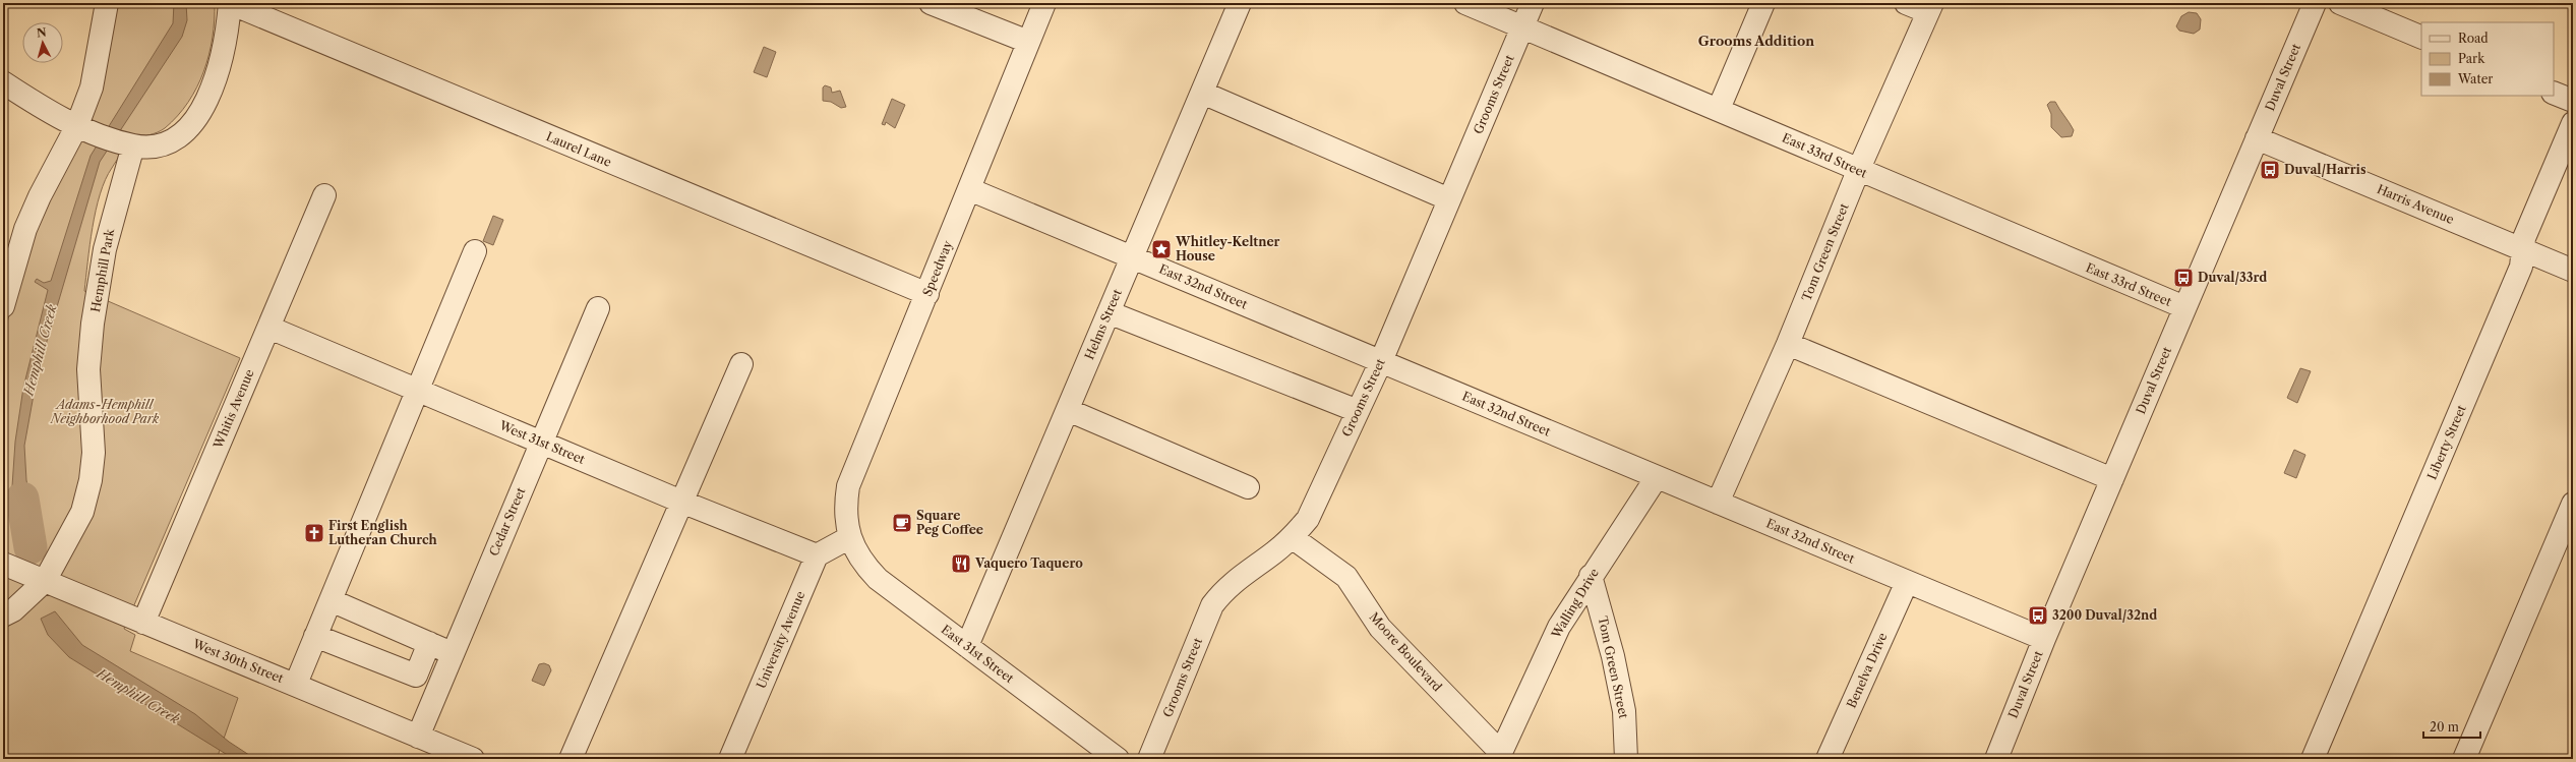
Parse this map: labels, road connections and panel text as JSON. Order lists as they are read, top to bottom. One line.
{"streets":{"street":["Duval Street","Grooms Street","Laurel Lane","East 33rd Street","Harris Avenue","Tom Green Street","Speedway","Hemphill Park","East 32nd Street","Helms Street","Whitis Avenue","West 31st Street","Liberty Street","Cedar Street","Walling Drive","University Avenue","Moore Boulevard","East 31st Street","West 30th Street","Benelva Drive"]},"crossings":[["Duval Street","East 33rd Street"],["Duval Street","Harris Avenue"],["Duval Street","East 32nd Street"],["Grooms Street","East 33rd Street"],["Grooms Street","East 32nd Street"],["Grooms Street","Moore Boulevard"],["Laurel Lane","Speedway"],["East 33rd Street","Tom Green Street"],["Harris Avenue","Liberty Street"],["Tom Green Street","East 32nd Street"],["Tom Green Street","Walling Drive"],["Speedway","East 32nd Street"],["Speedway","East 31st Street"],["Hemphill Park","West 30th Street"],["East 32nd Street","Helms Street"],["East 32nd Street","Walling Drive"],["East 32nd Street","Benelva Drive"],["Helms Street","East 31st Street"],["Whitis Avenue","West 31st Street"],["Whitis Avenue","West 30th Street"],["West 31st Street","Cedar Street"],["West 31st Street","University Avenue"],["Cedar Street","West 30th Street"],["Walling Drive","Moore Boulevard"]],"districts":["Grooms Addition"],"water":["Hemphill Creek"],"parks":["Adams-Hemphill Neighborhood Park"],"places":{"bus stop":["Duval/Harris","Duval/33rd","3200 Duval/32nd"],"place":["Whitley-Keltner House"],"cafe":["Square Peg Coffee"],"church":["First English Lutheran Church"],"restaurant":["Vaquero Taquero"]},"legend":["Road","Park","Water"],"scale_bar":"20 m","north":"top"}
